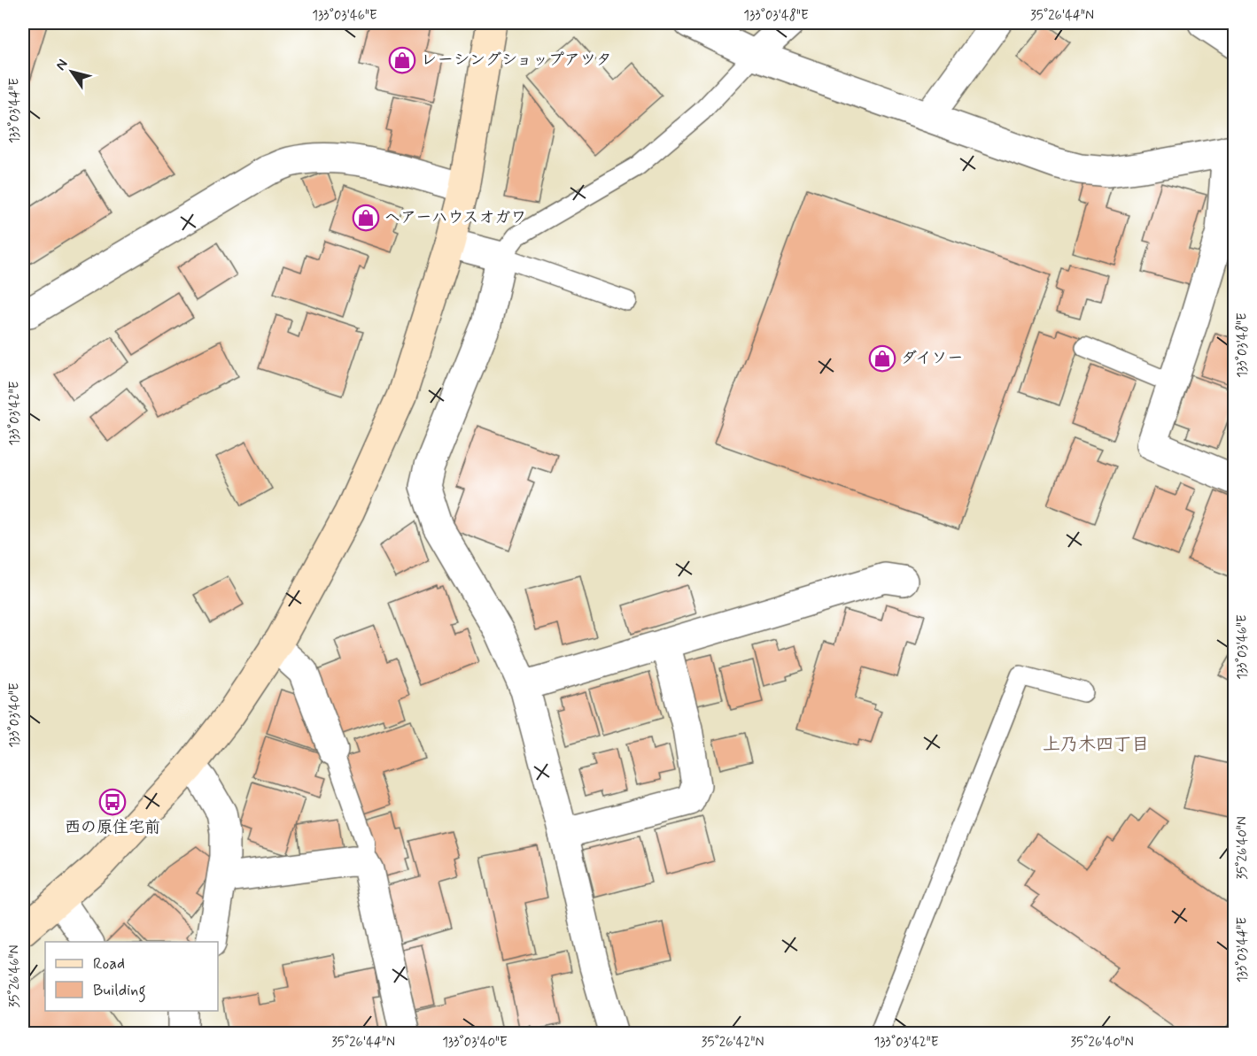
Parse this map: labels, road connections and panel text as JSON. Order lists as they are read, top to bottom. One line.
{"districts":["上乃木四丁目"],"places":{"shop":["レーシングショップアツタ","ヘアーハウスオガワ","ダイソー"],"bus stop":["西の原住宅前"]},"legend":["Road","Building"],"north":"top left","coordinates":["133°03'46\"E","133°03'48\"E","35°26'44\"N","133°03'44\"E","133°03'42\"E","133°03'40\"E","35°26'40\"N","35°26'46\"N","35°26'42\"N"]}
